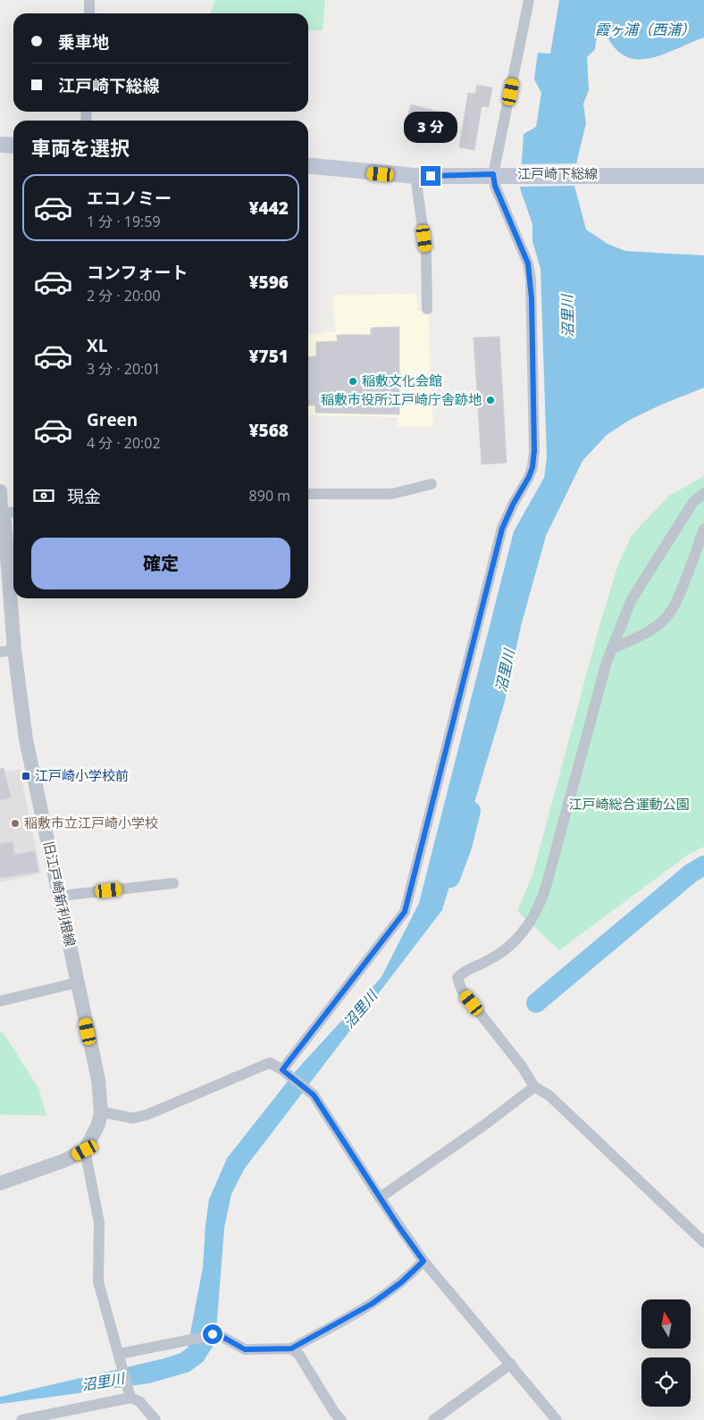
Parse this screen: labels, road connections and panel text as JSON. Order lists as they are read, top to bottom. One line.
{"streets":{"main road":["江戸崎下総線"],"street":["旧江戸崎新利根線"]},"water":["霞ヶ浦（西浦）","沼里川"],"parks":["江戸崎総合運動公園"],"places":{"other":["稲敷文化会館","稲敷市役所江戸崎庁舎跡地","稲敷市立江戸崎小学校"],"transit":["江戸崎小学校前"]},"north":"top","page":{"banner":["乗車地","江戸崎下総線"],"bubble":"3 分","heading":"車両を選択","list":[{"name":"エコノミー","note":"1 分 · 19:59","value":"¥442"},{"name":"コンフォート","note":"2 分 · 20:00","value":"¥596"},{"name":"XL","note":"3 分 · 20:01","value":"¥751"},{"name":"Green","note":"4 分 · 20:02","value":"¥568"}],"pay":["現金","890 m"],"buttons":"確定"}}
